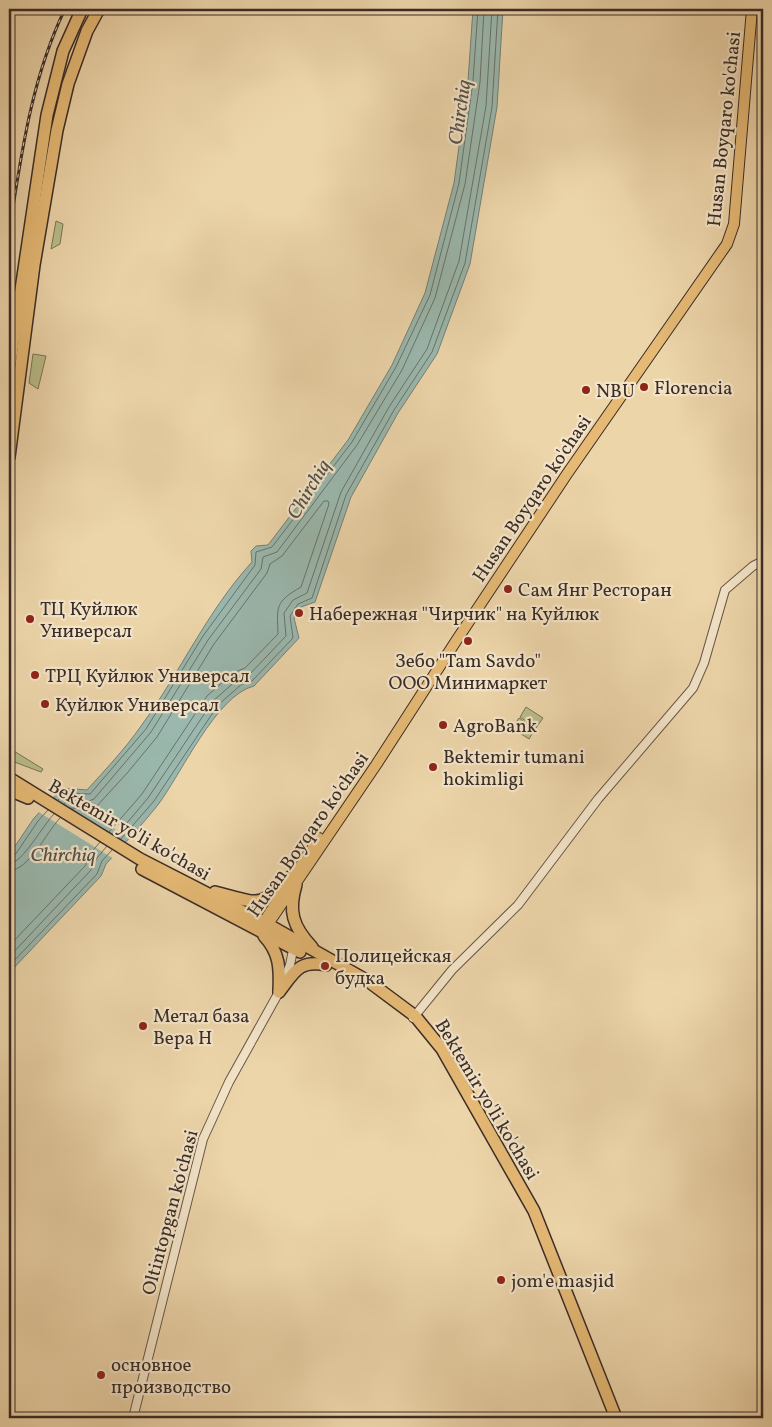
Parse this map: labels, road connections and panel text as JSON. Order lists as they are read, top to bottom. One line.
{"streets":{"highway":["Bektemir yo'li ko'chasi"],"main road":["Husan Boyqaro ko'chasi"],"street":["Oltintopgan ko'chasi"]},"crossings":[["Husan Boyqaro ko'chasi","Bektemir yo'li ko'chasi"],["Bektemir yo'li ko'chasi","Oltintopgan ko'chasi"]],"water":["Chirchiq"],"places":["Florencia","NBU","Сам Янг Ресторан","Набережная \"Чирчик\" на Куйлюк","ТЦ Куйлюк Универсал","Зебо \"Tam Savdo\" ООО Минимаркет","ТРЦ Куйлюк Универсал","Куйлюк Универсал","AgroBank","Bektemir tumani hokimligi","Полицейская будка","Метал база Вера Н","jom'e masjid","основное производство"]}
